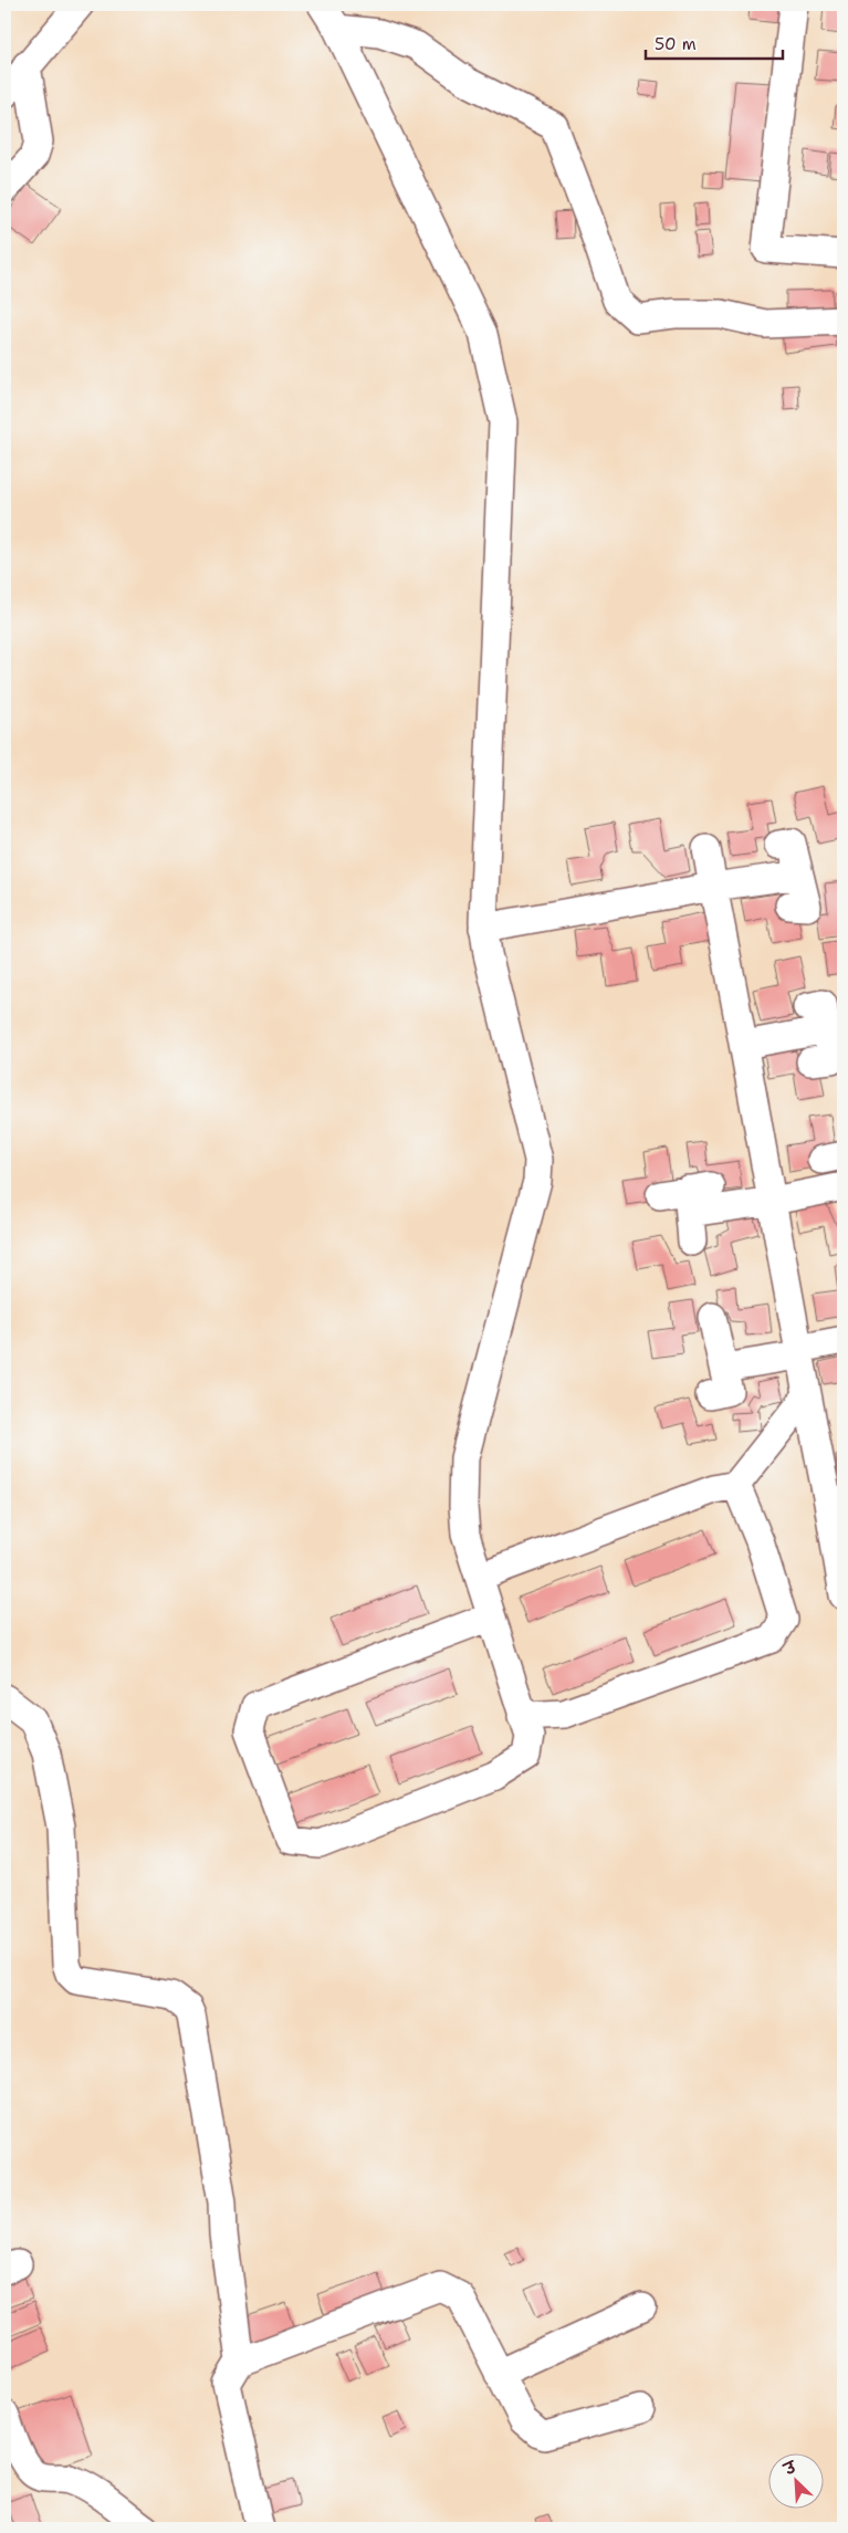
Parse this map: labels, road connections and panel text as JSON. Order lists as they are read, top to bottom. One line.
{"scale_bar":"50 m","north":"top left"}
